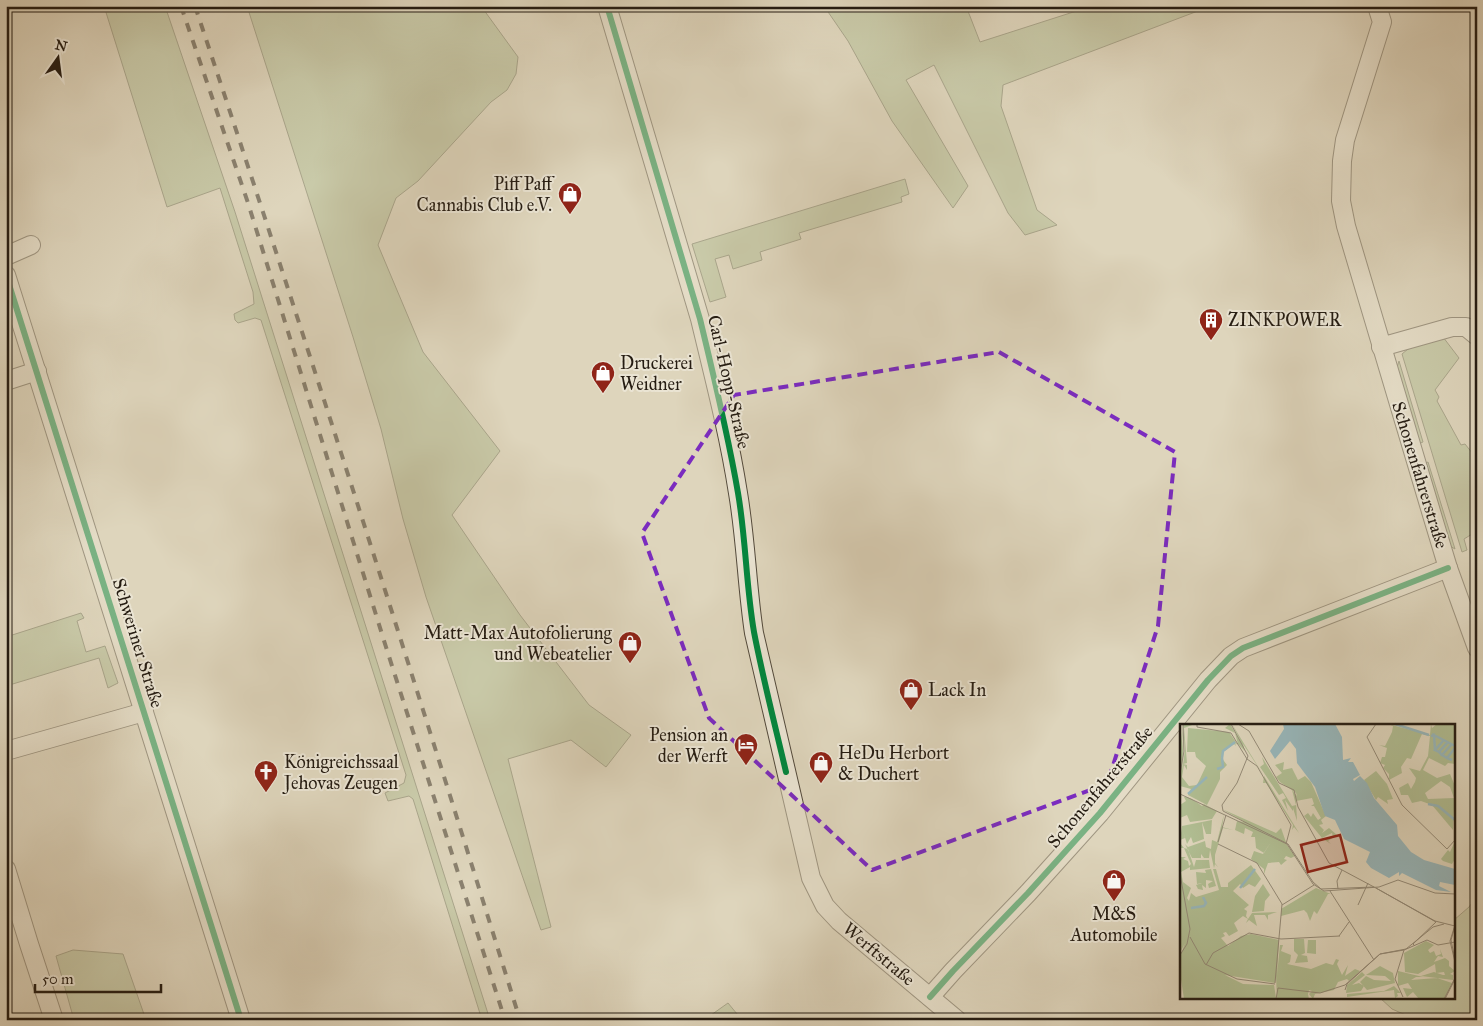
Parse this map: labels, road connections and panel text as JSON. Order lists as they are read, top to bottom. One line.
{"streets":{"street":["Carl-Hopp-Straße","Schonenfahrerstraße","Schweriner Straße","Werftstraße"]},"crossings":[["Carl-Hopp-Straße","Werftstraße"],["Schonenfahrerstraße","Werftstraße"]],"places":{"shop":["Piff Paff Cannabis Club e.V.","Druckerei Weidner","Matt-Max Autofolierung und Webeatelier","Lack In","HeDu Herbort & Duchert","M&S Automobile"],"building":["ZINKPOWER"],"hotel":["Pension an der Werft"],"church":["Königreichssaal Jehovas Zeugen"]},"scale_bar":"50 m","north":"top"}
